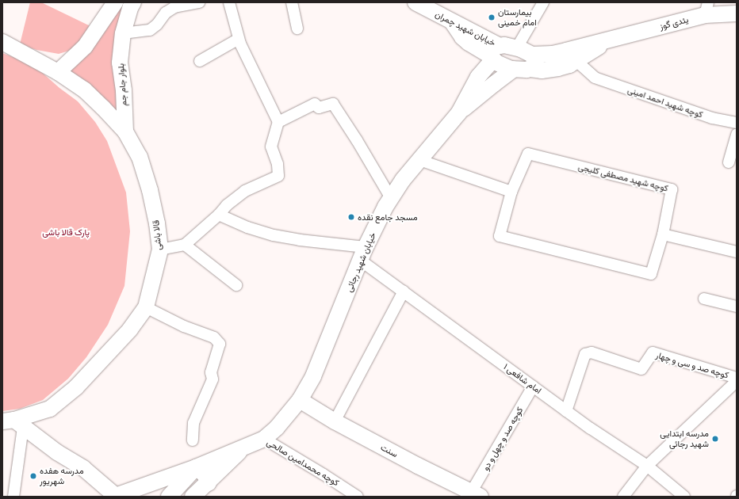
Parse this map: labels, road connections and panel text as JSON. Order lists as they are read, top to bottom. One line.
{"streets":{"main road":["یئدی گوز","خیابان شهید چمران","بلوار جام جم","قالا باشی","خیابان شهید رجائی","سنت"],"street":["کوچه شهید احمد امینی","کوچه شهید مصطفی کلیجی","کوچه صد و سی و چهار","امام شافعی ۱","کوچه صد و چهل و دو","کوچه محمدامین صالحی"]},"crossings":[["خیابان شهید چمران","خیابان شهید رجائی"],["بلوار جام جم","قالا باشی"],["خیابان شهید رجائی","امام شافعی ۱"],["خیابان شهید رجائی","سنت"],["خیابان شهید رجائی","کوچه محمدامین صالحی"],["کوچه صد و سی و چهار","امام شافعی ۱"],["امام شافعی ۱","کوچه صد و چهل و دو"],["کوچه صد و چهل و دو","سنت"]],"parks":["پارک قالا باشی"],"places":["بیمارستان امام خمینی","مسجد جامع نقده","مدرسه ابتدایی شهید رجائی","مدرسه هفده شهریور"]}
